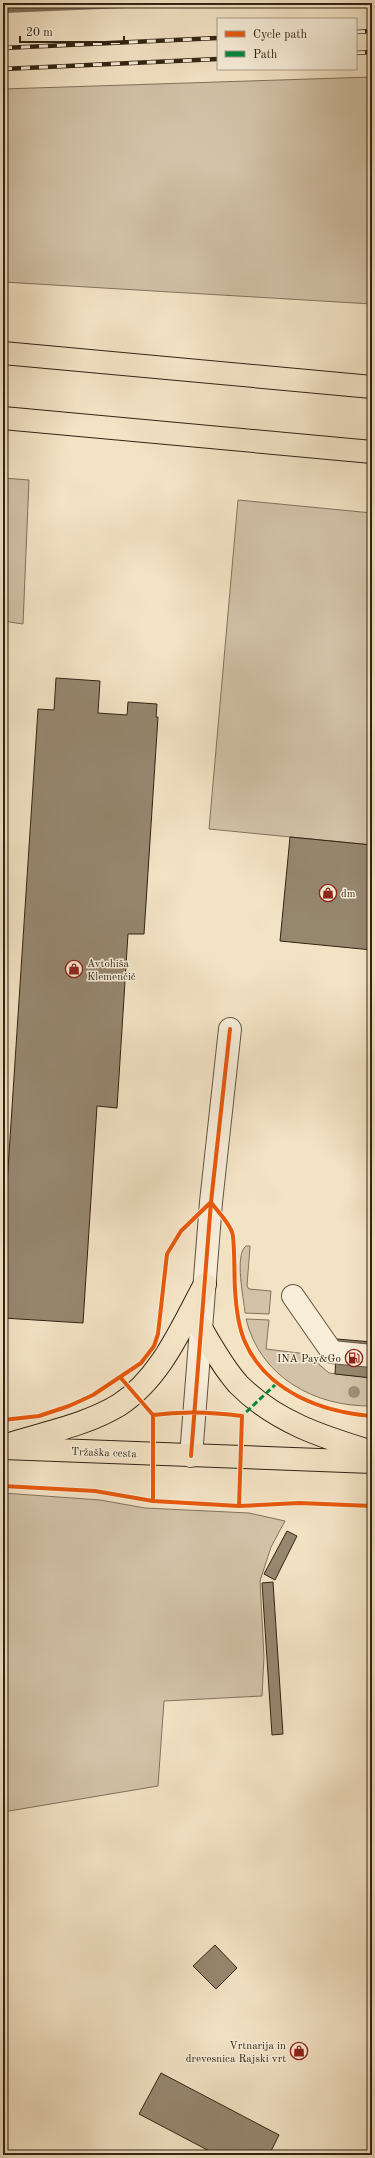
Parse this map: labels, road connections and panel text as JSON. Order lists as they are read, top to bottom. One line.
{"streets":{"main road":["Tržaška cesta"]},"places":{"shop":["dm","Avtohiša Klemenčič","Vrtnarija in drevesnica Rajski vrt"],"fuel station":["INA Pay&Go"]},"legend":["Cycle path","Path"],"scale_bar":"20 m"}
